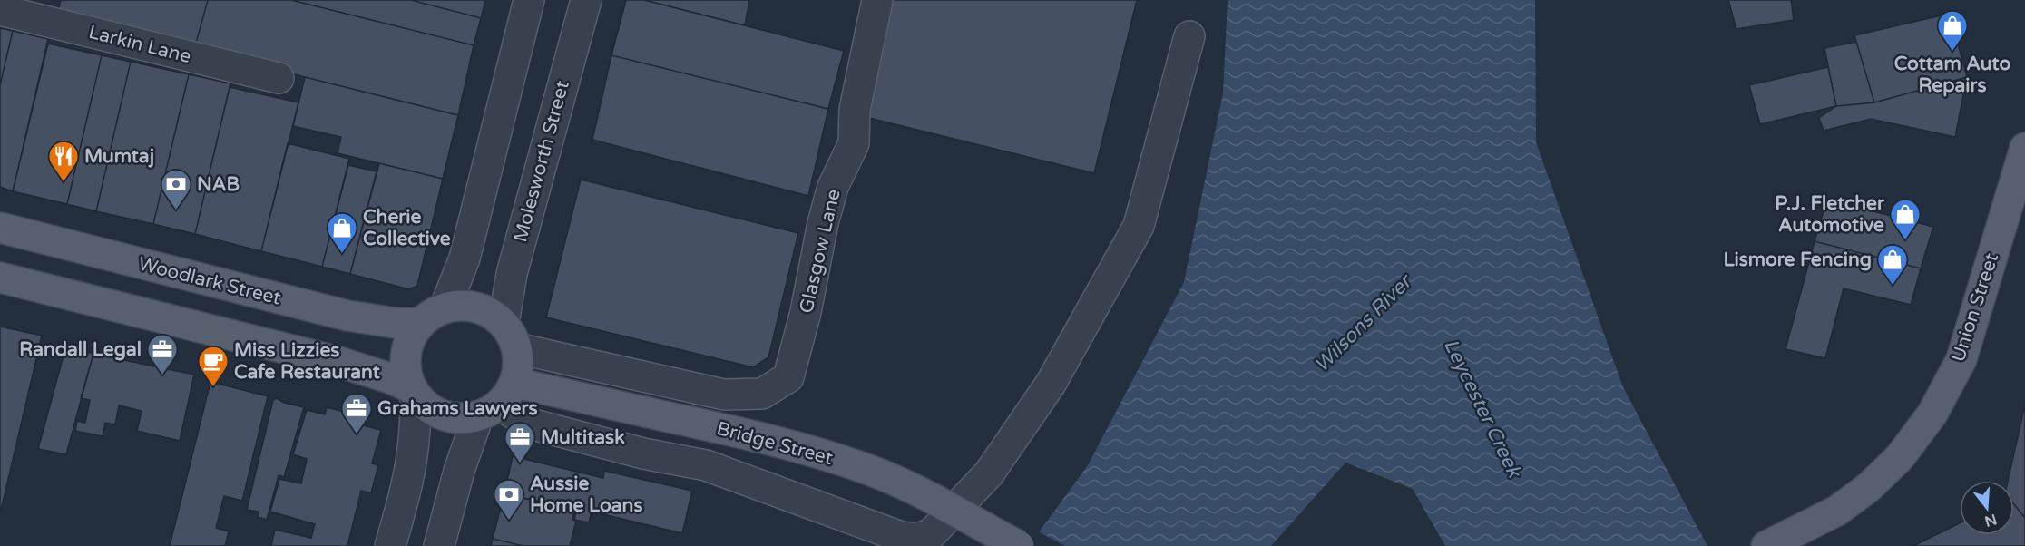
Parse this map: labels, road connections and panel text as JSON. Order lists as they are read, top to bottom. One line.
{"streets":{"main road":["Woodlark Street","Union Street","Bridge Street"],"street":["Larkin Lane","Molesworth Street","Glasgow Lane"]},"crossings":[["Molesworth Street","Woodlark Street"],["Molesworth Street","Bridge Street"],["Glasgow Lane","Bridge Street"],["Woodlark Street","Bridge Street"]],"water":["Wilsons River","Leycester Creek"],"places":{"shop":["Cottam Auto Repairs","P.J. Fletcher Automotive","Cherie Collective","Lismore Fencing"],"restaurant":["Mumtaj"],"bank":["NAB","Aussie Home Loans"],"office":["Randall Legal","Grahams Lawyers","Multitask"],"cafe":["Miss Lizzies Cafe Restaurant"]},"north":"bottom"}
